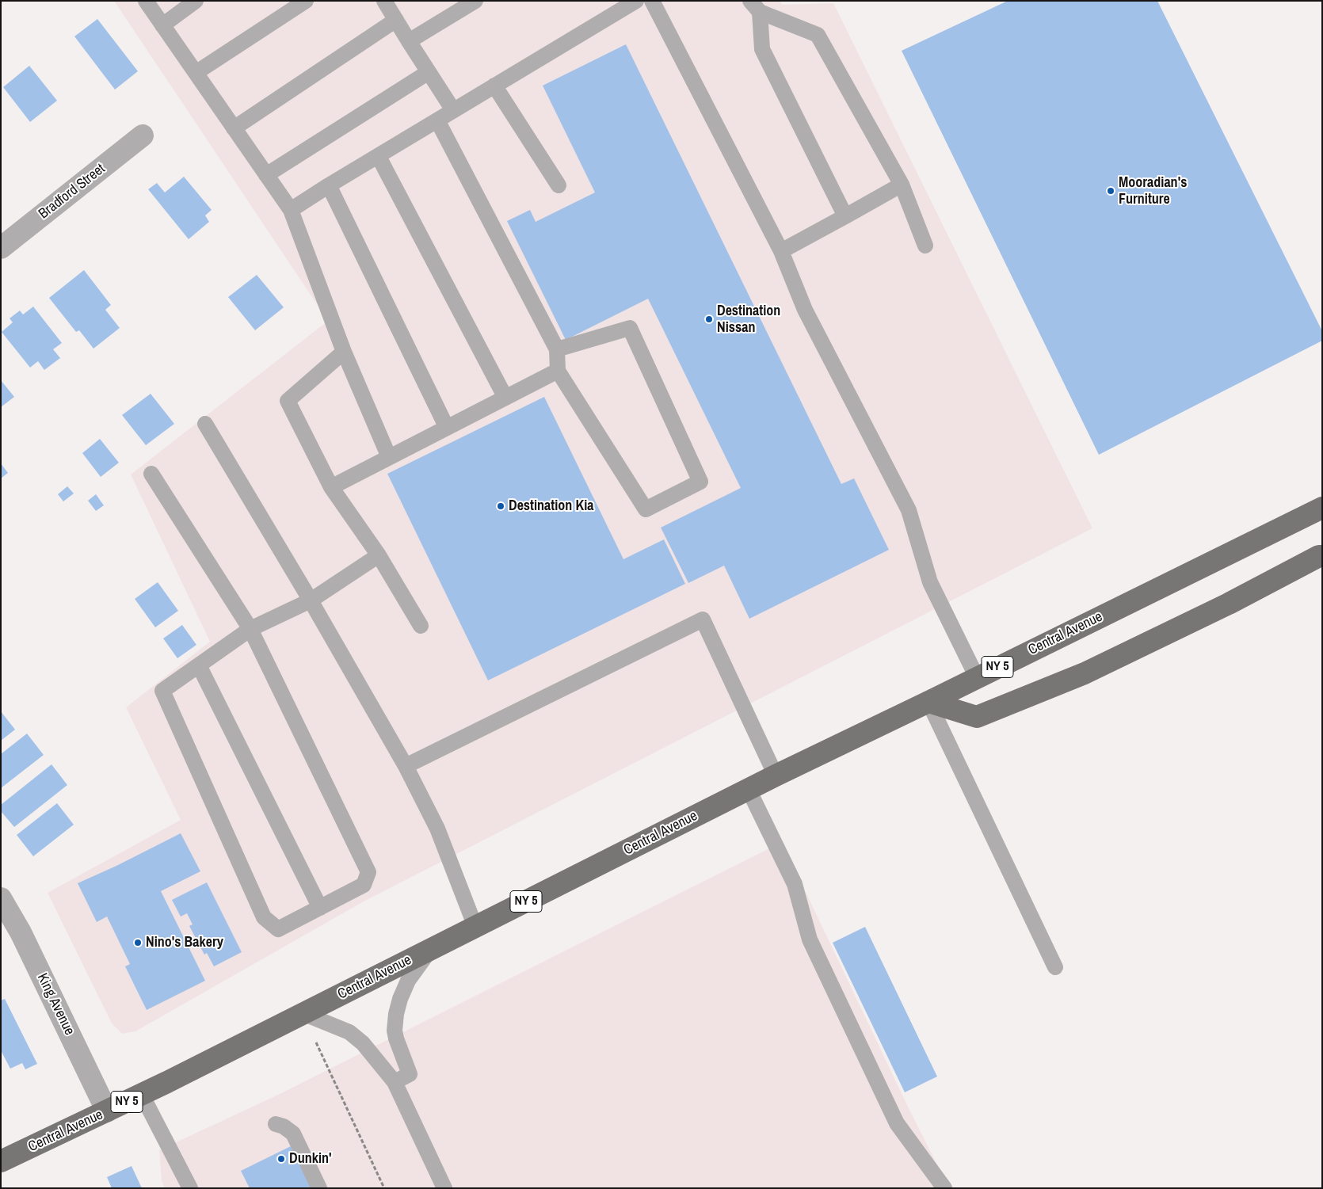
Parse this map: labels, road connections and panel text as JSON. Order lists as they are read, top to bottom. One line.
{"streets":{"main road":["Central Avenue","NY 5"],"street":["Bradford Street","King Avenue"]},"crossings":[["Central Avenue","King Avenue"]],"places":["Mooradian's Furniture","Destination Nissan","Destination Kia","Nino's Bakery","Dunkin'"]}
